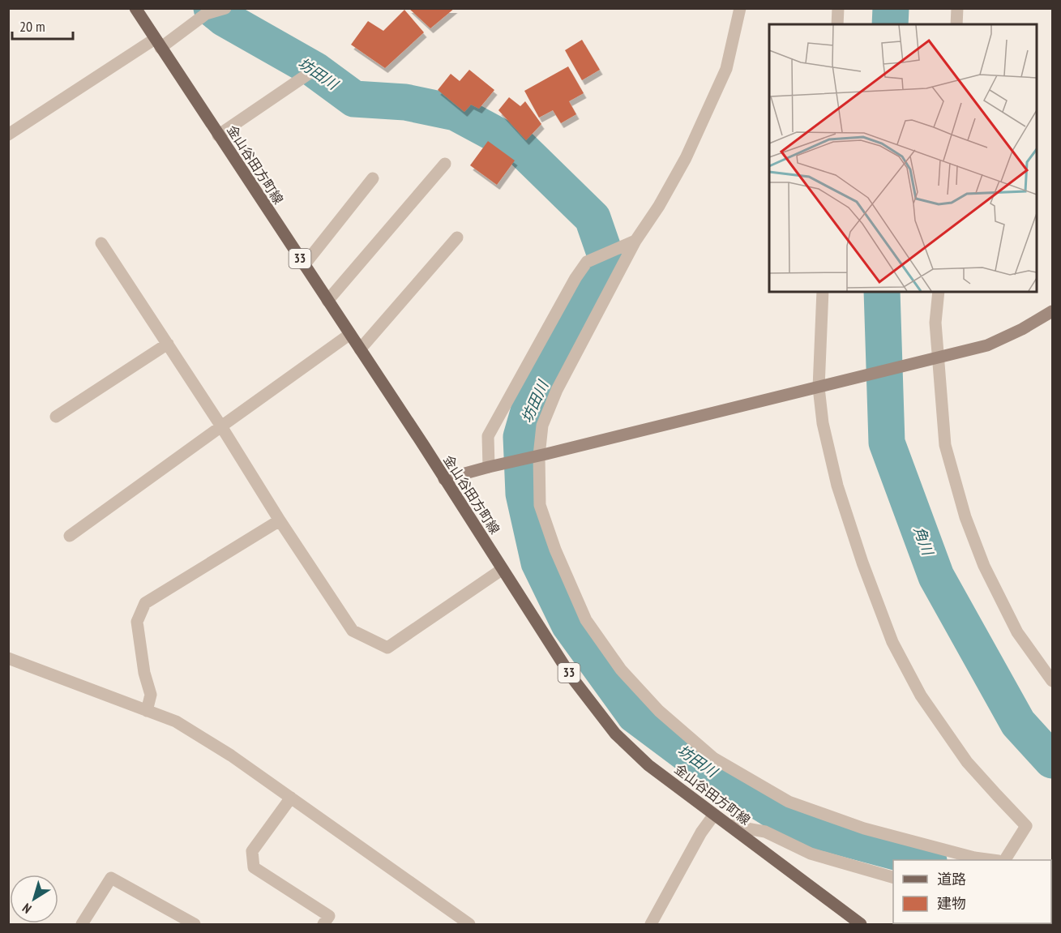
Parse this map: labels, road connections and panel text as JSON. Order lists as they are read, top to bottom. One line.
{"streets":{"main road":["金山谷田方町線","33"]},"water":["坊田川","角川"],"legend":["道路","建物"],"scale_bar":"20 m","north":"bottom left"}
